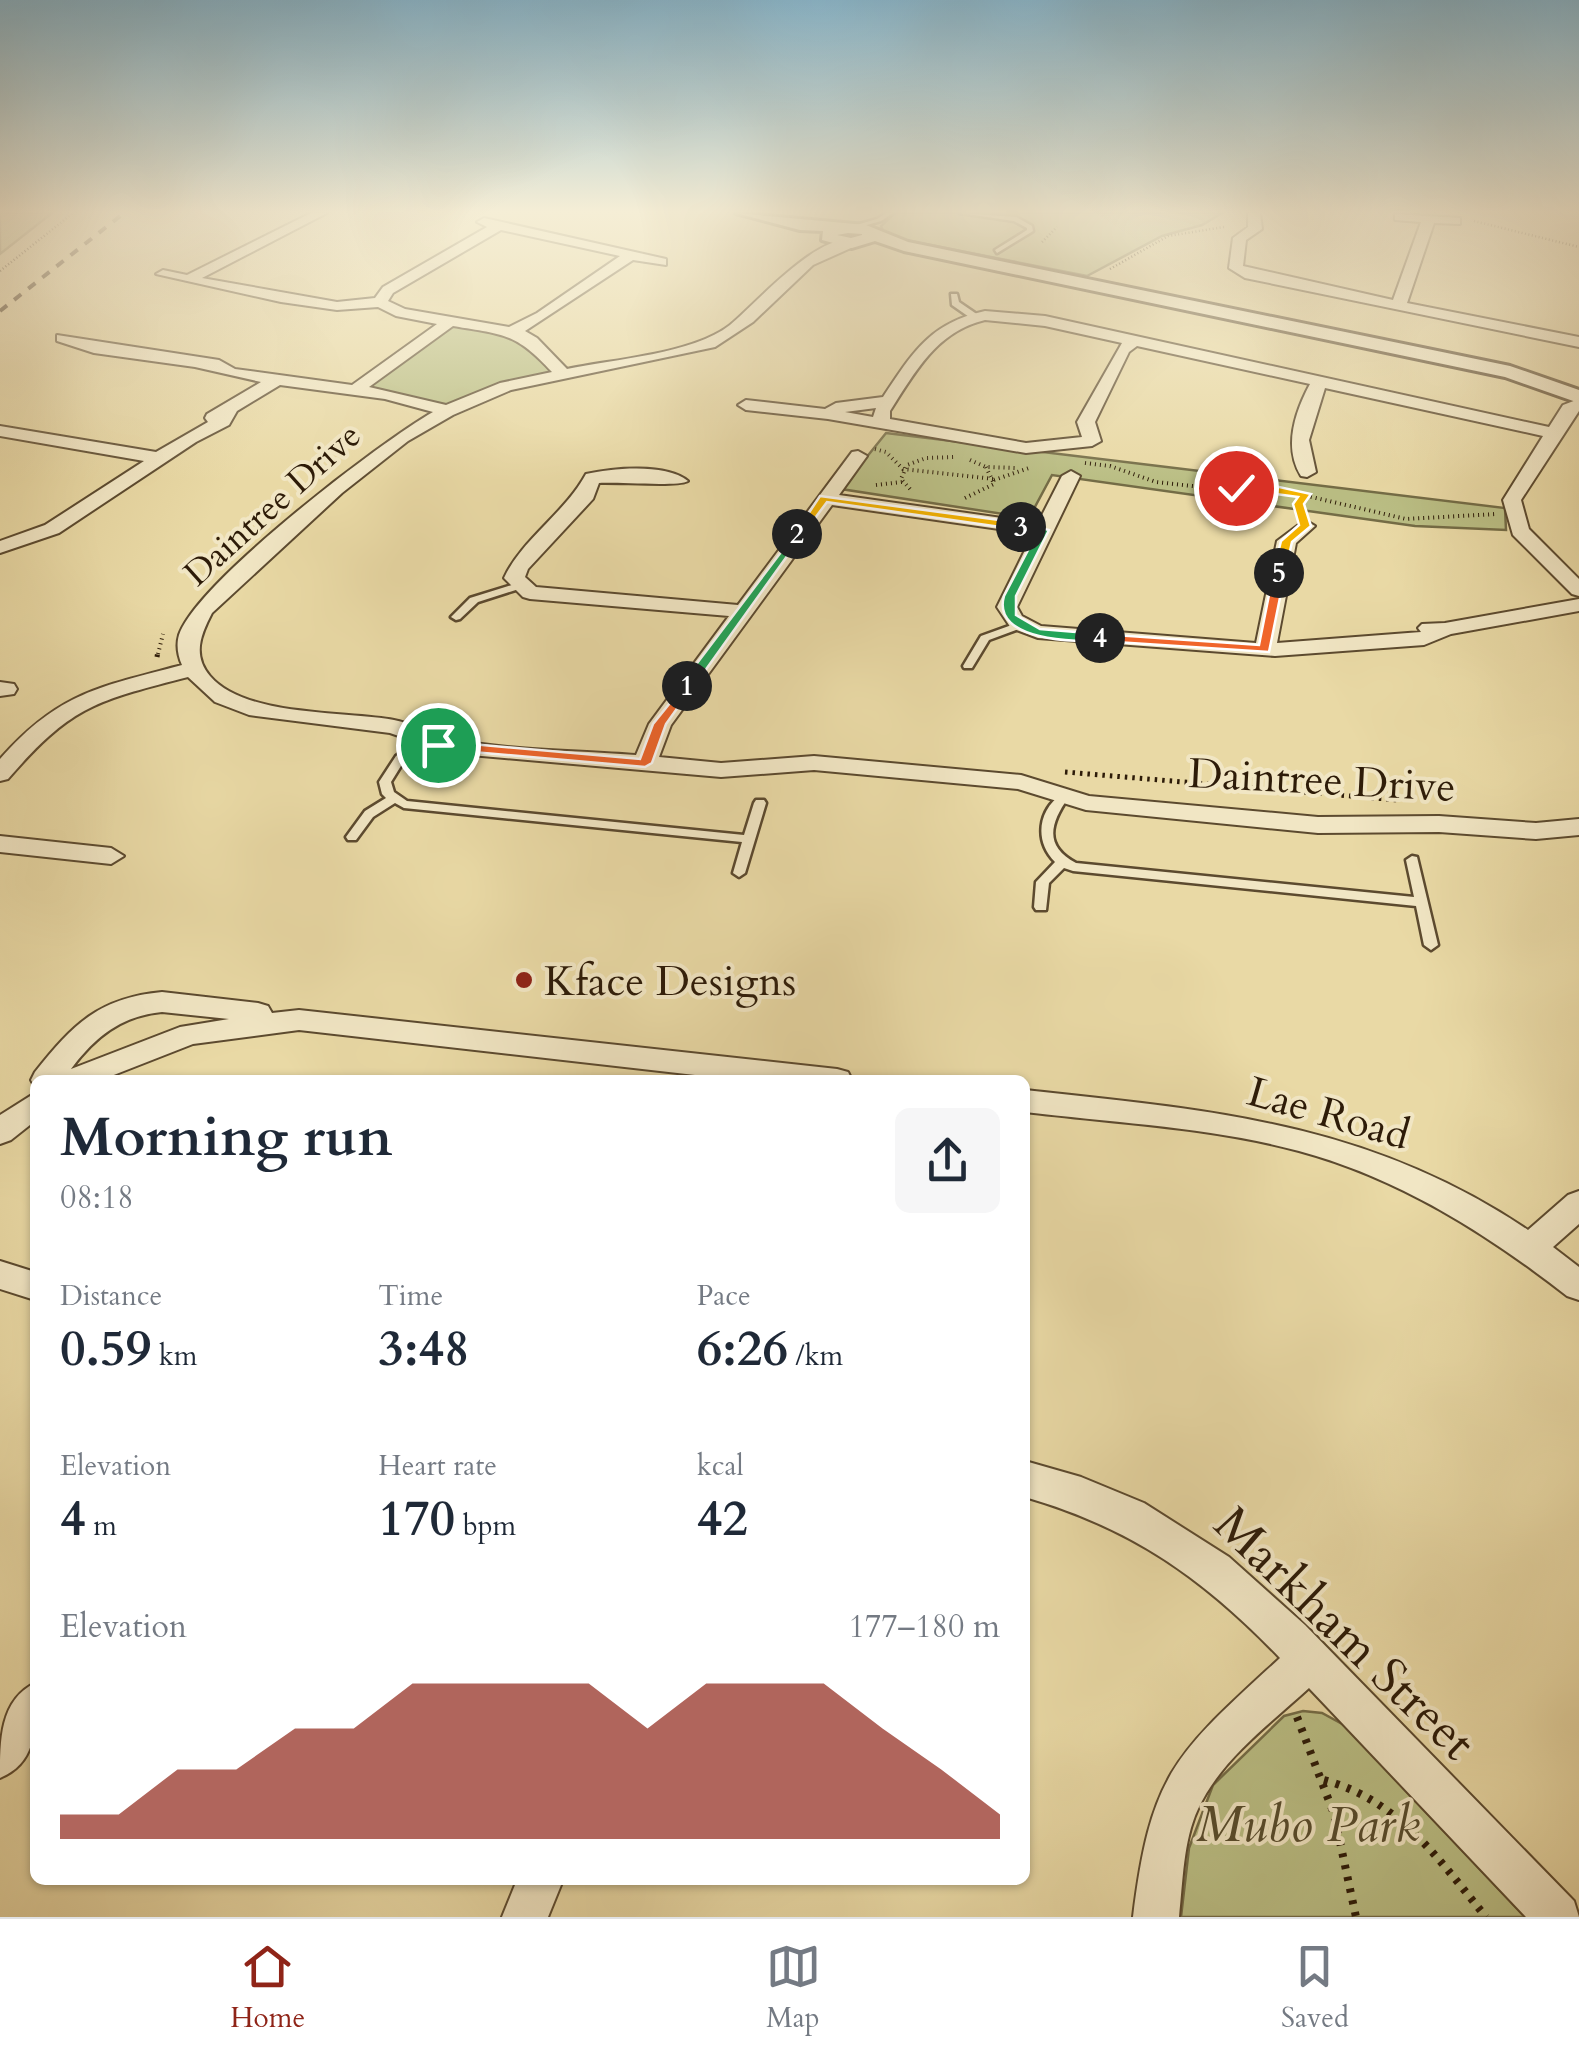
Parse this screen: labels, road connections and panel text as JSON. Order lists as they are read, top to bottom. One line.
{"streets":{"street":["Daintree Drive","Lae Road","Markham Street"]},"parks":["Mubo Park"],"places":["Kface Designs"],"page":{"pins":["3","2","5","4","1"],"heading":["Morning run","08:18"],"stats":[["Distance","0.59 km"],["Time","3:48"],["Pace","6:26 /km"],["Elevation","4 m"],["Heart rate","170 bpm"],["kcal","42"]],"chart":["Elevation","177–180 m"],"tabs":["Home","Map","Saved"]}}
